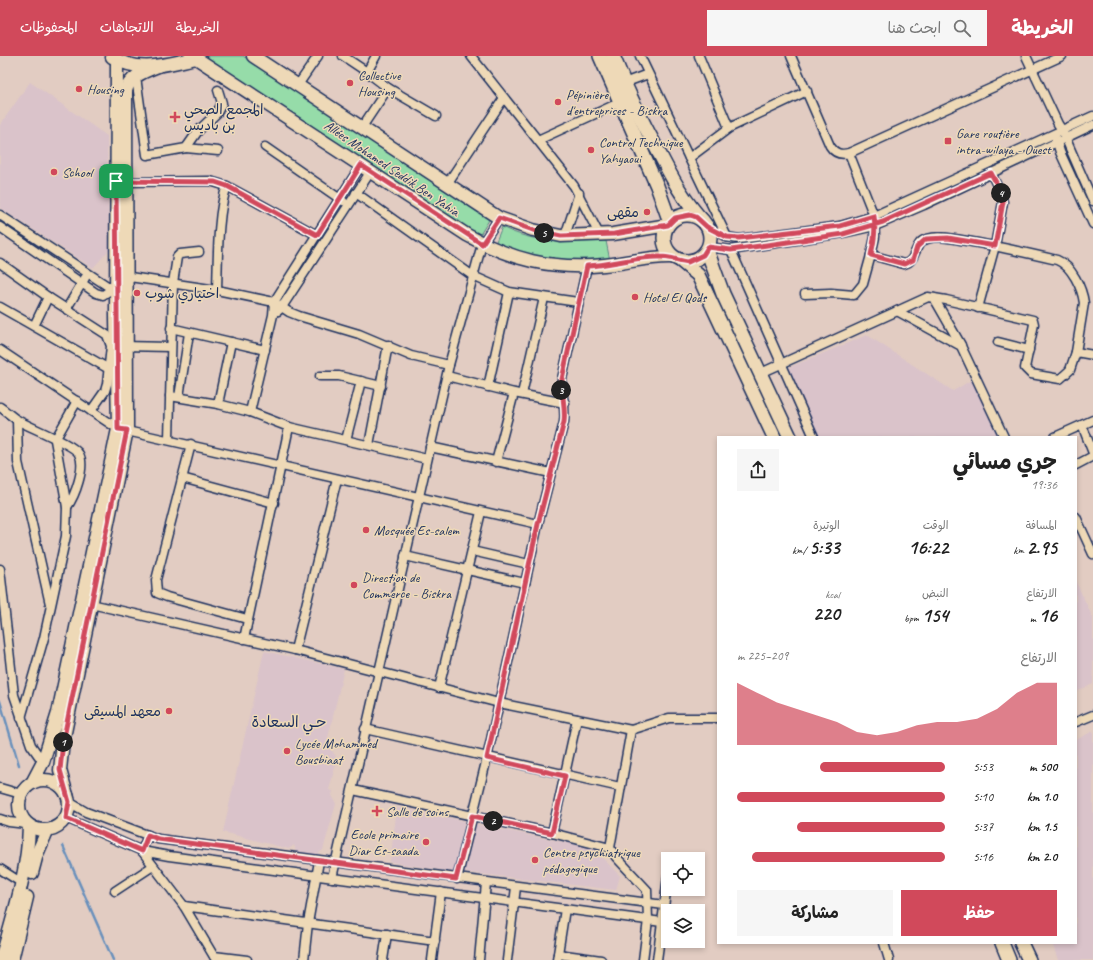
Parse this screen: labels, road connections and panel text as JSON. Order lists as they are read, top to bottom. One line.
{"streets":{"street":["Allées Mohamed Seddik Ben Yahia"]},"districts":["حـي السعادة"],"places":{"other":["Collective Housing","Housing","Pépinière d'entreprises - Biskra","Control Technique Yahyaoui","School","مقهى","اختياري شوب","Hotel El Qods","Mosquée Es-salem","Direction de Commerce - Biskra","معهد المسيقى","Lycée Mohammed Bousbiaat","Ecole primaire Diar Es-saada","Centre psychiatrique pédagogique"],"health":["المجمع الصحي بن باديس","Salle de soins"],"transit":["Gare routière intra-wilaya - Ouest"]},"page":{"header":"الخريطة","search":"ابحث هنا","nav":["الخريطة","الاتجاهات","المحفوظات"],"pins":["4","5","3","1","2"],"heading":["جري مسائي","19:36"],"stats":[["المسافة","2.95 km"],["الوقت","16:22"],["الوتيرة","5:33 /km"],["الارتفاع","16 m"],["النبض","154 bpm"],["kcal","220"]],"chart":["الارتفاع","209–225 m"],"list":[{"name":"500 m","note":"5:53"},{"name":"1.0 km","note":"5:10"},{"name":"1.5 km","note":"5:37"},{"name":"2.0 km","note":"5:16"}],"buttons":["حفظ","مشاركة"]}}
